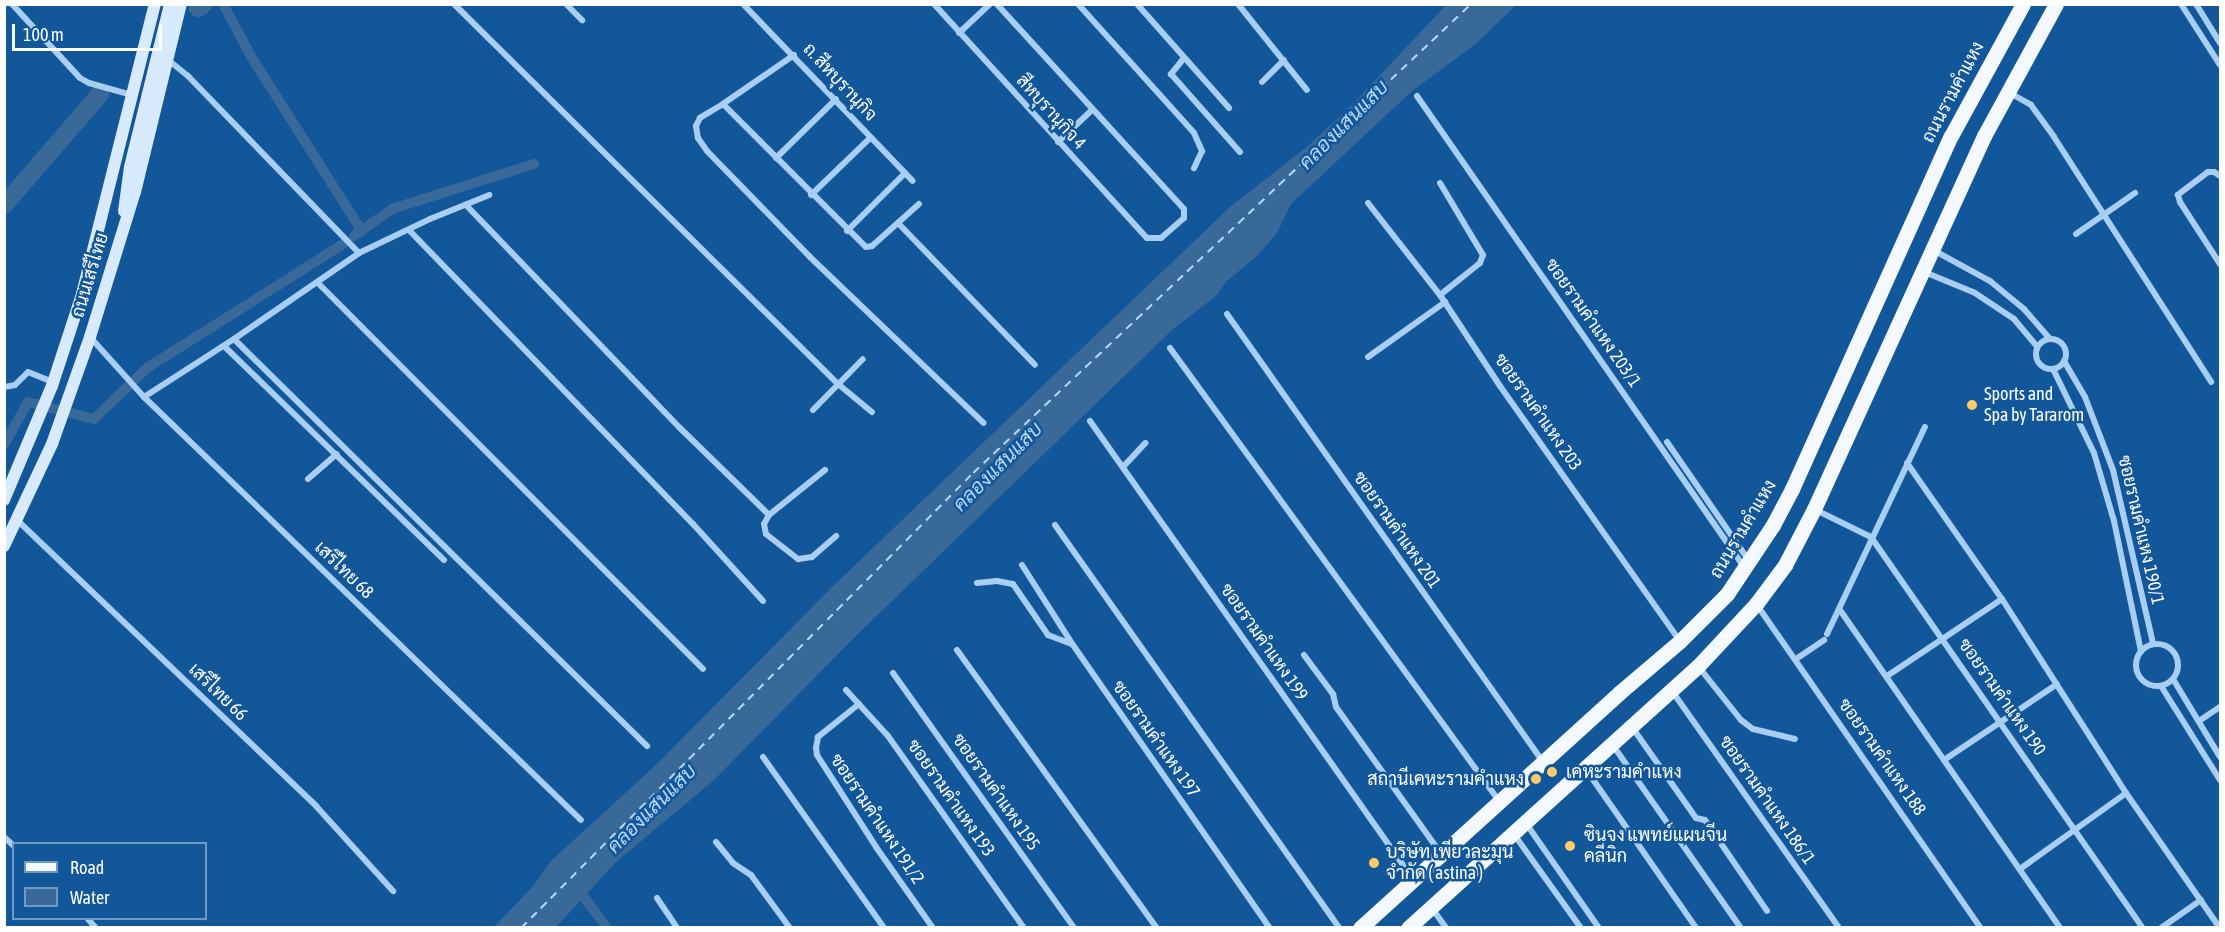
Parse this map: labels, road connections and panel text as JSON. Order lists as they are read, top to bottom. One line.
{"streets":{"main road":["ถนนรามคำแหง","ถนนเสรีไทย"],"street":["ถ. สีหบุรานุกิจ","สีหบุรานุกิจ 4","ซอยรามคำแหง 203/1","ซอยรามคำแหง 203","ซอยรามคำแหง 201","ซอยรามคำแหง 190/1","เสรีไทย 68","ซอยรามคำแหง 199","เสรีไทย 66","ซอยรามคำแหง 190","ซอยรามคำแหง 197","ซอยรามคำแหง 188","ซอยรามคำแหง 195","ซอยรามคำแหง 193","ซอยรามคำแหง 186/1","ซอยรามคำแหง 191/2"]},"crossings":[["ถนนรามคำแหง","ซอยรามคำแหง 203/1"],["ถนนรามคำแหง","ซอยรามคำแหง 203"],["ถนนรามคำแหง","ซอยรามคำแหง 201"],["ถนนรามคำแหง","ซอยรามคำแหง 199"],["ถนนเสรีไทย","เสรีไทย 68"],["ถนนเสรีไทย","เสรีไทย 66"],["ซอยรามคำแหง 193","ซอยรามคำแหง 191/2"]],"water":["คลองแสนแสบ"],"places":["Sports and Spa by Tararom","เคหะรามคำแหง","สถานีเคหะรามคำแหง","ซินจง แพทย์แผนจีน คลีนิก","บริษัท เพียวละมุน จำกัด ( astina )"],"legend":["Road","Water"],"scale_bar":"100 m"}
